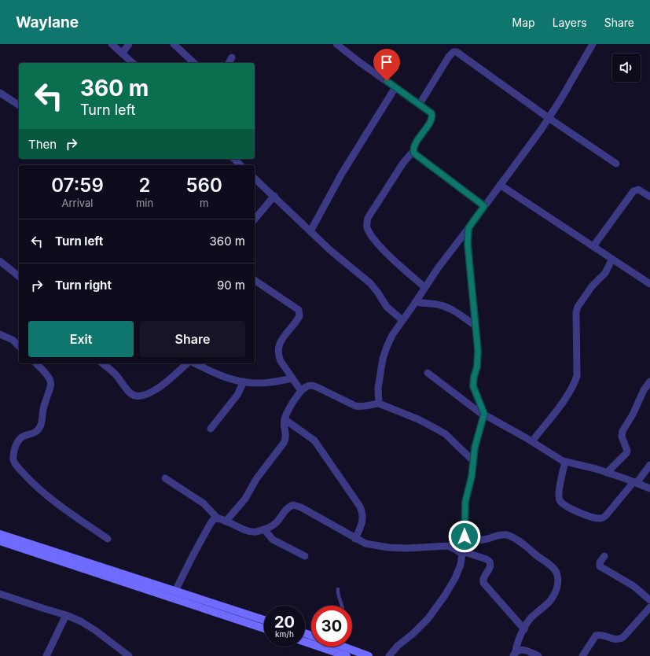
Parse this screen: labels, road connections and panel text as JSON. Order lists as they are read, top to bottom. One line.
{"page":{"header":"Waylane","nav":["Map","Layers","Share"],"turn":["360 m","Turn left"],"then":"Then","eta":["07:59","Arrival","2","min","560","m"],"list":[{"name":"Turn left","value":"360 m"},{"name":"Turn right","value":"90 m"}],"buttons":["Exit","Share"],"speed":"20 km/h","limit":"30"}}
